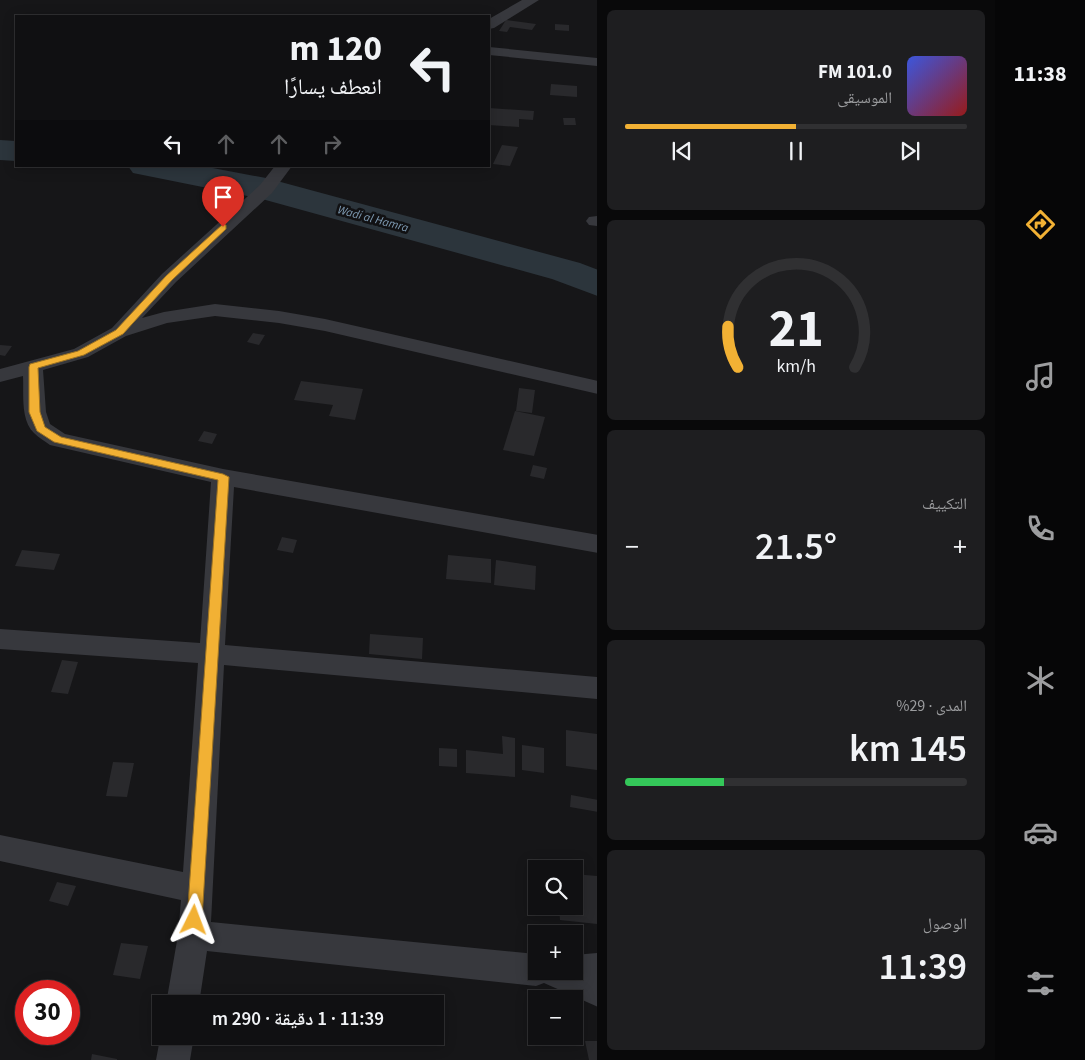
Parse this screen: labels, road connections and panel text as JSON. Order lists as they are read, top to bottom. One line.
{"water":["Wadi al Hamra"],"page":{"tabs":"11:38","turn":["120 m","انعطف يسارًا"],"song":["101.0 FM","الموسيقى"],"tile":["التكييف",["المدى · 29%","145 km"],["الوصول","11:39"]],"heat":["−","21.5°","+"],"map_buttons":["+","−"],"limit":"30","trip":"11:39 · 1 دقيقة · 290 m","gauge":["21","km/h"]}}
